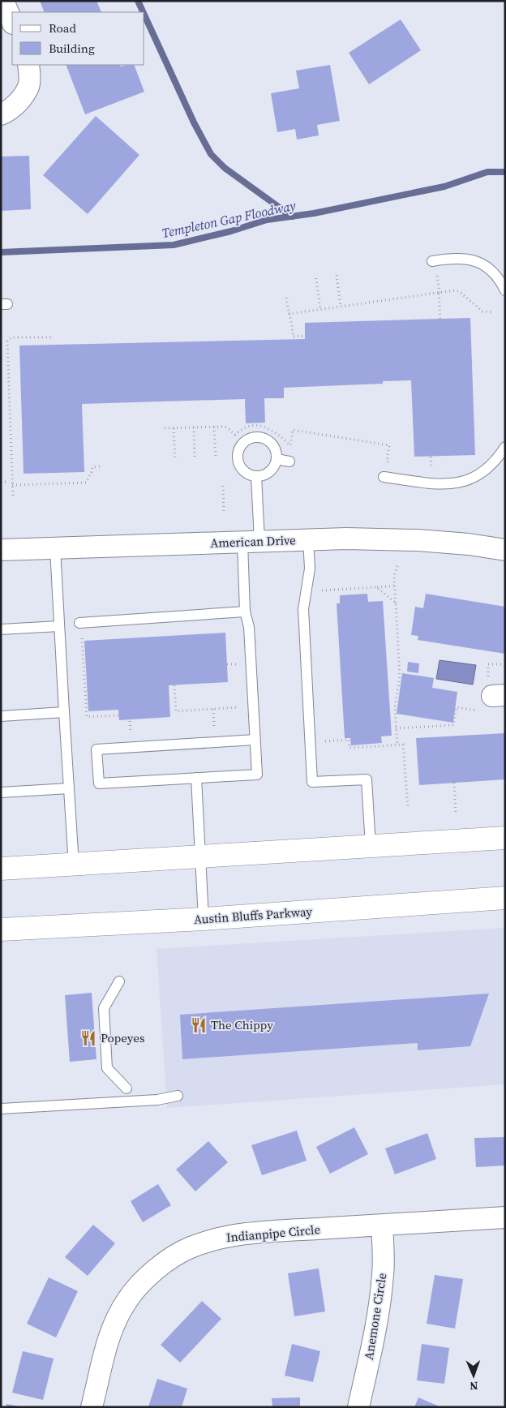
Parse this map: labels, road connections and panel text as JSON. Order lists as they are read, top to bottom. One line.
{"streets":{"main road":["Austin Bluffs Parkway"],"street":["American Drive","Indianpipe Circle","Anemone Circle"]},"crossings":[["Indianpipe Circle","Anemone Circle"]],"water":["Templeton Gap Floodway"],"places":{"restaurant":["The Chippy","Popeyes"]},"legend":["Road","Building"],"north":"bottom"}
